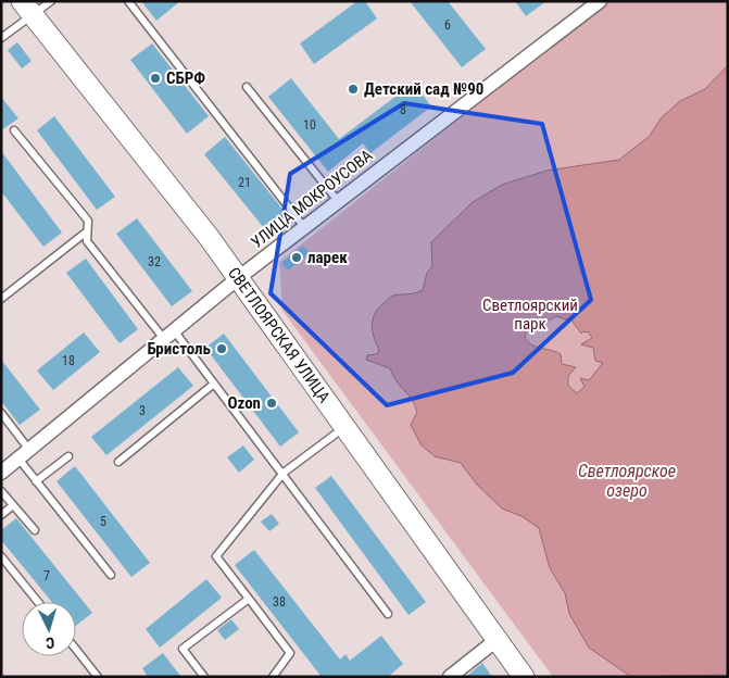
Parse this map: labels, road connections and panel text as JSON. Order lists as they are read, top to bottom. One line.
{"streets":{"main road":["СВЕТЛОЯРСКАЯ УЛИЦА"],"street":["УЛИЦА МОКРОУСОВА"]},"crossings":[["УЛИЦА МОКРОУСОВА","СВЕТЛОЯРСКАЯ УЛИЦА"]],"water":["Светлоярское озеро"],"parks":["Светлоярский парк"],"places":["СБРФ","Детский сад №90","ларек","Бристоль","Ozon"],"house_numbers":["6","8","10","21","32","18","3","5","7","38"],"north":"bottom"}
